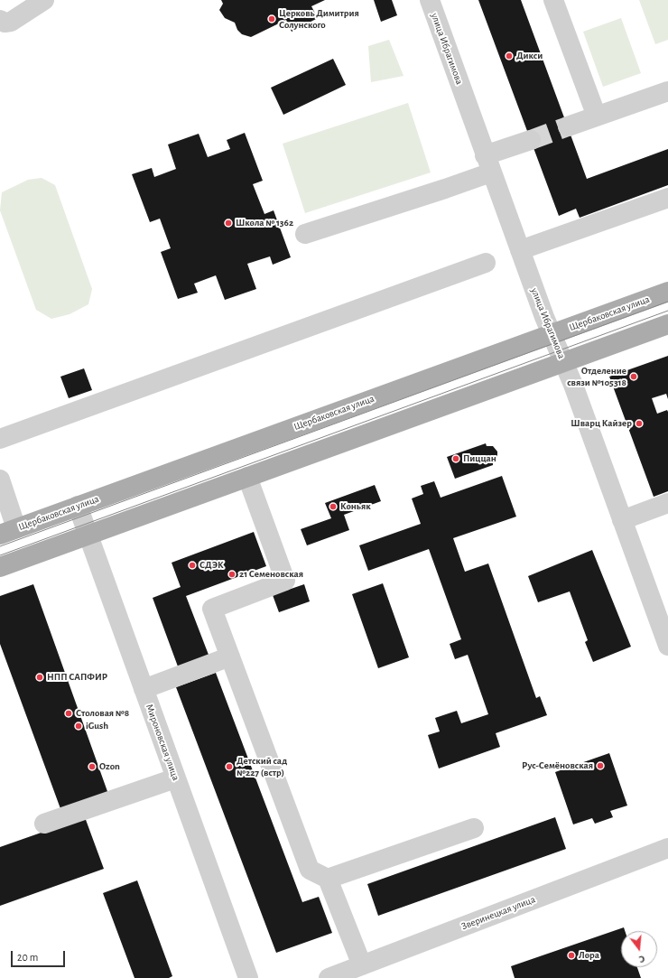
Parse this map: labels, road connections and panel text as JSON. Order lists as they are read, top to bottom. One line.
{"streets":{"main road":["Щербаковская улица"],"street":["улица Ибрагимова","Мироновская улица","Зверинецкая улица"]},"crossings":[["улица Ибрагимова","Щербаковская улица"],["Щербаковская улица","Мироновская улица"]],"places":["Церковь Димитрия Солунского","Дикси","Школа № 1362","Отделение связи №105318","Шварц Кайзер","Пиццан","Коньяк","СДЭК","21 Семеновская","НПП САПФИР","Столовая №8","iGush","Рус-Семёновская","Ozon","Детский сад №227 (встр)","Лора"],"scale_bar":"20 m","north":"bottom"}
